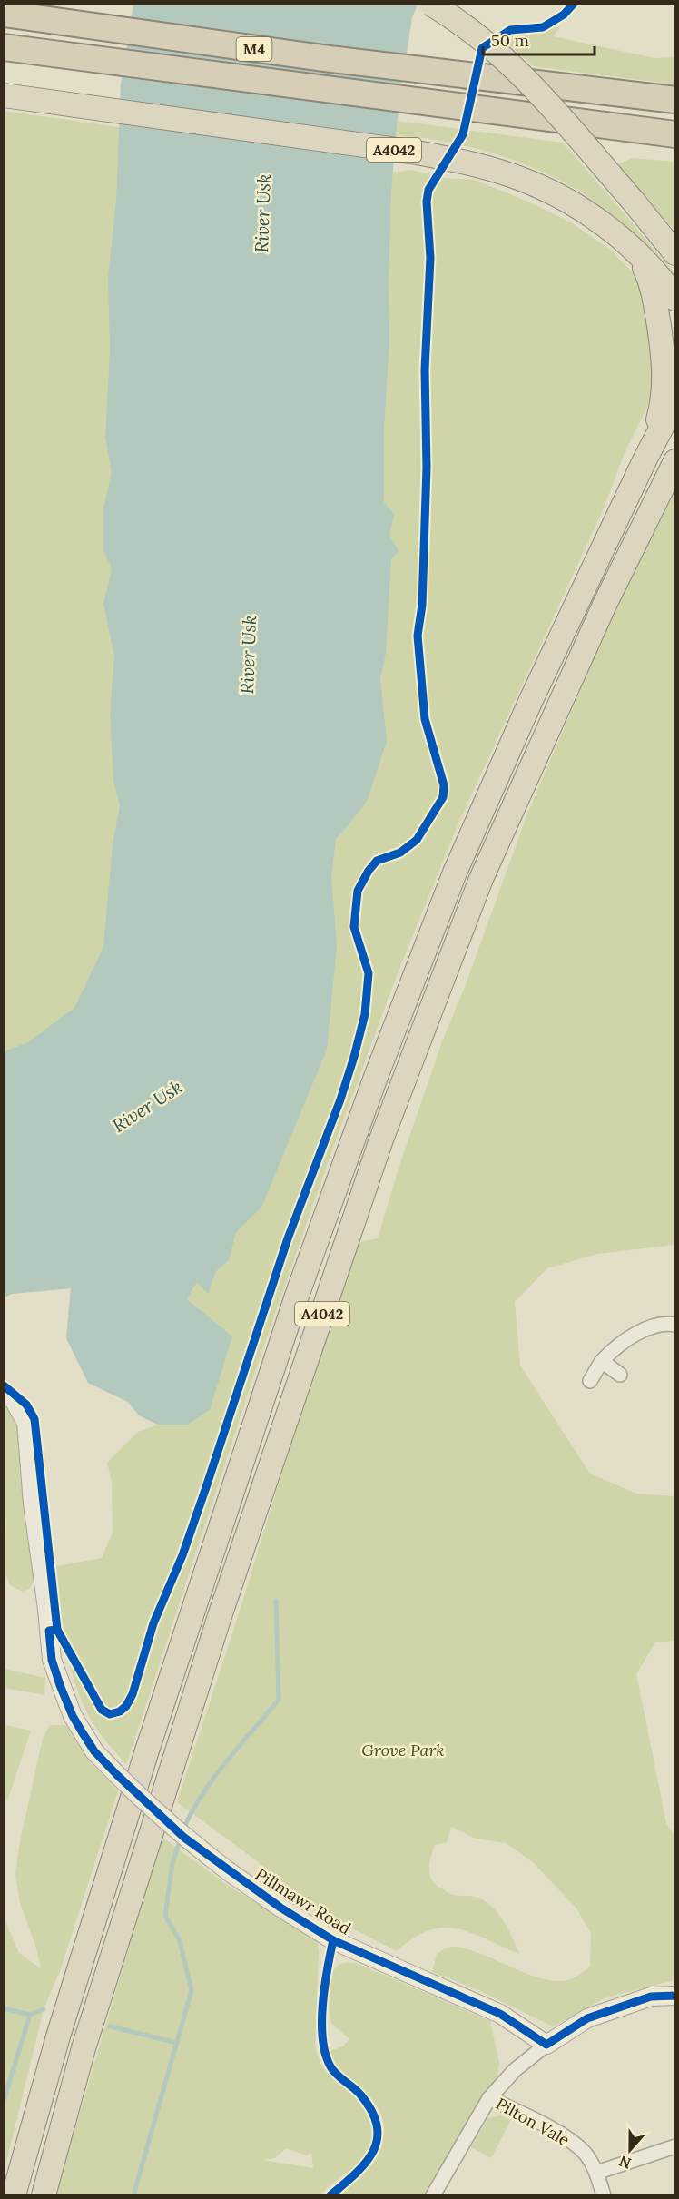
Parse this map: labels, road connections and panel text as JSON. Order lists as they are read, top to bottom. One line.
{"streets":{"highway":["M4","A4042"],"street":["Pillmawr Road","Pilton Vale"]},"crossings":[["Pillmawr Road","Pilton Vale"]],"water":["River Usk"],"parks":["Grove Park"],"scale_bar":"50 m","north":"bottom"}
